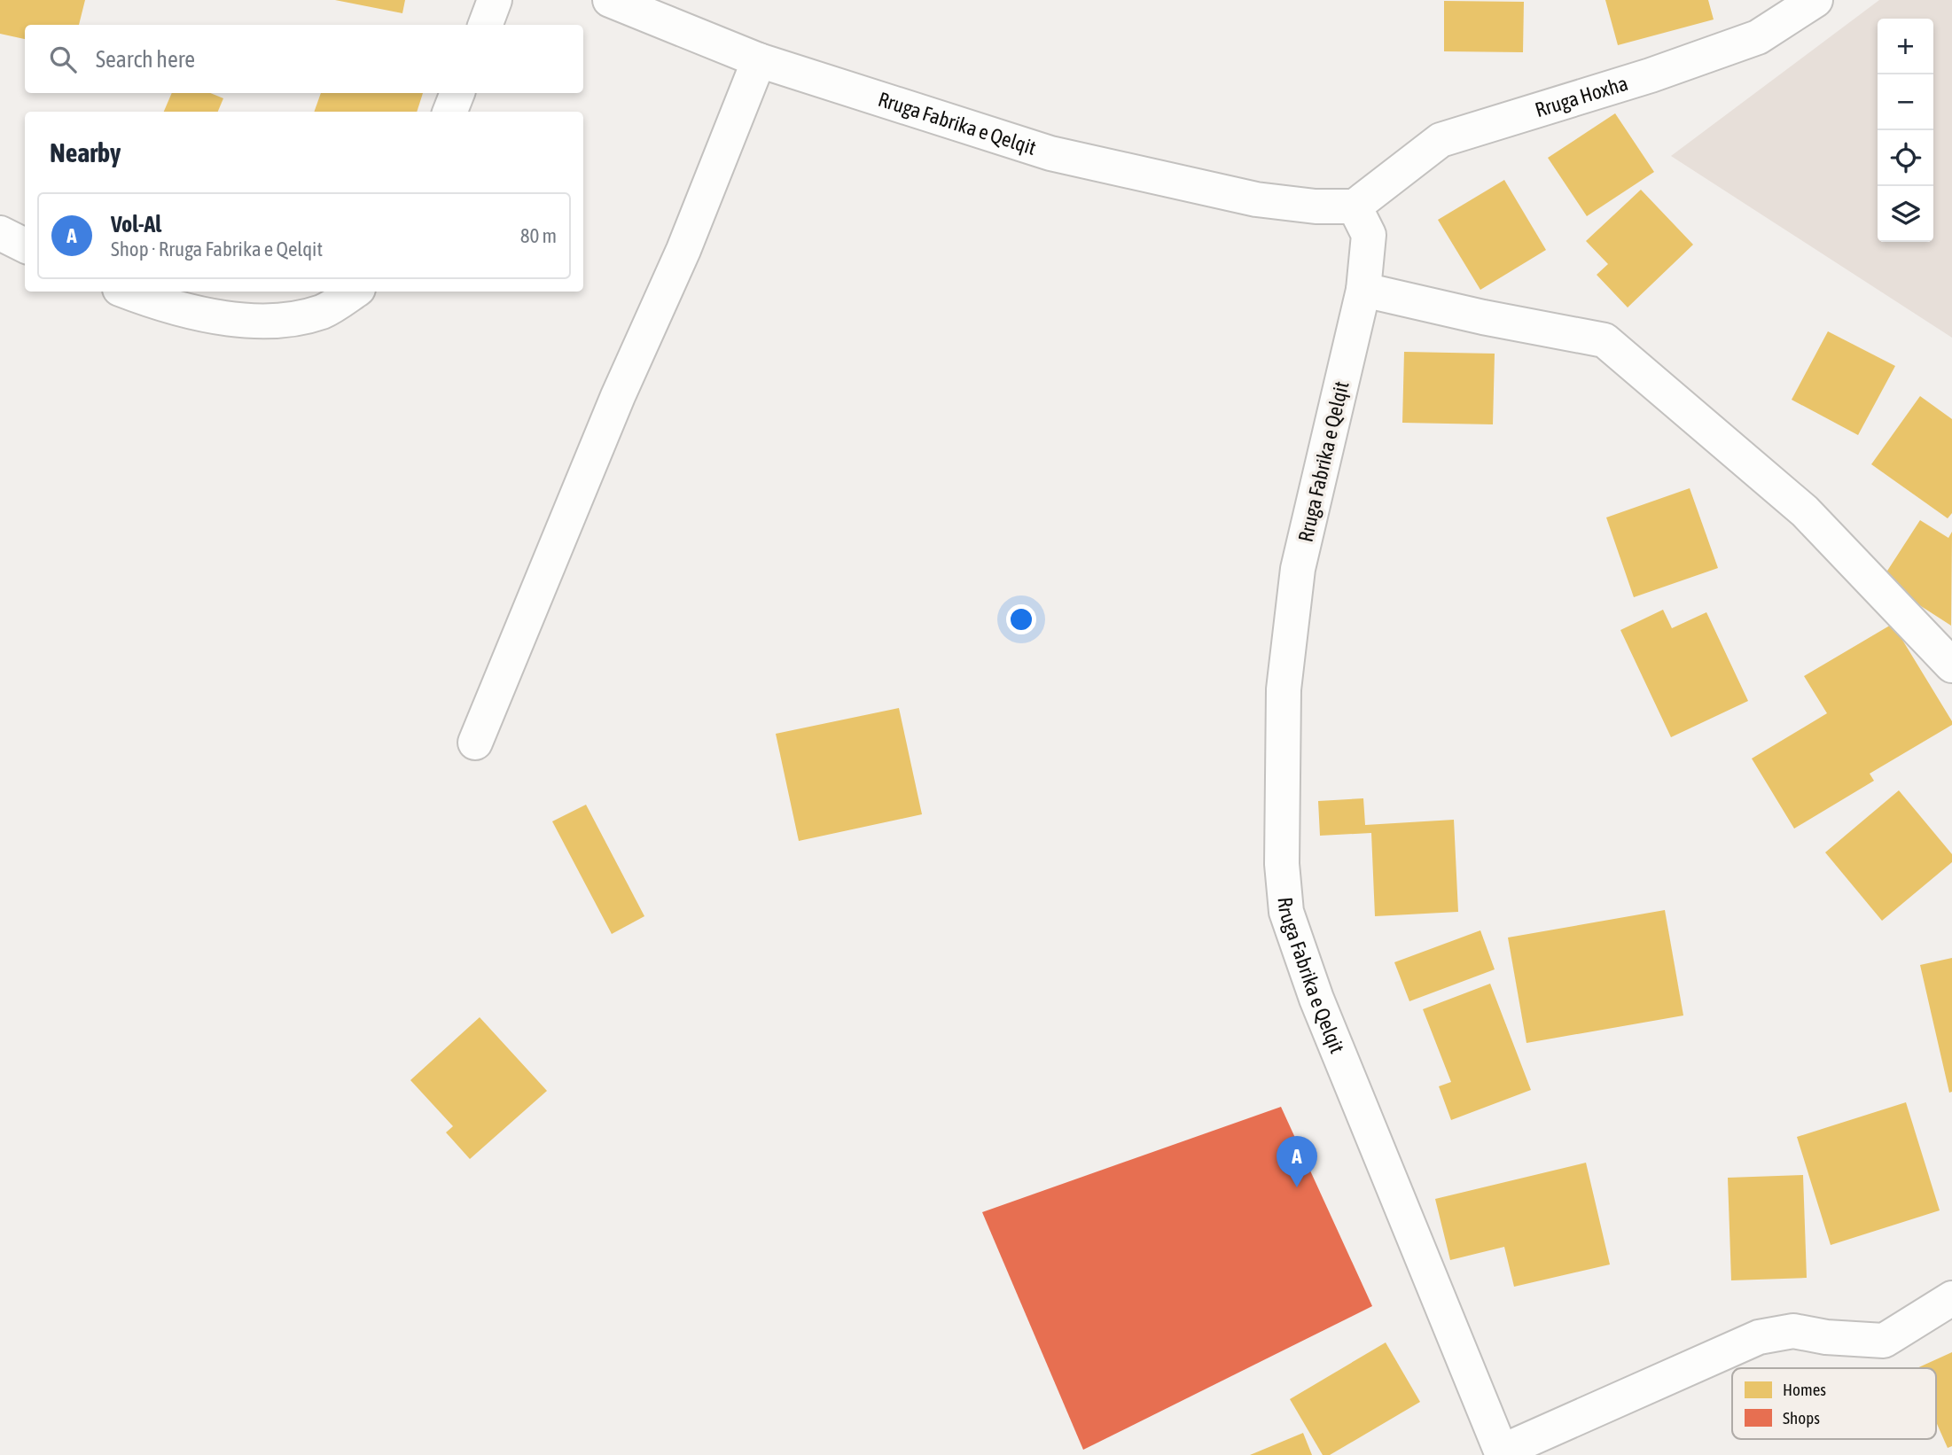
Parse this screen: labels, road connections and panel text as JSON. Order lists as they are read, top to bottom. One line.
{"streets":{"street":["Rruga Hoxha","Rruga Fabrika e Qelqit"]},"crossings":[["Rruga Hoxha","Rruga Fabrika e Qelqit"]],"legend":["Homes","Shops"],"page":{"map_buttons":["+","−"],"search":"Search here","heading":"Nearby","list":[{"mark":"A","name":"Vol-Al","note":"Shop · Rruga Fabrika e Qelqit","value":"80 m"}],"pins":"A"}}
